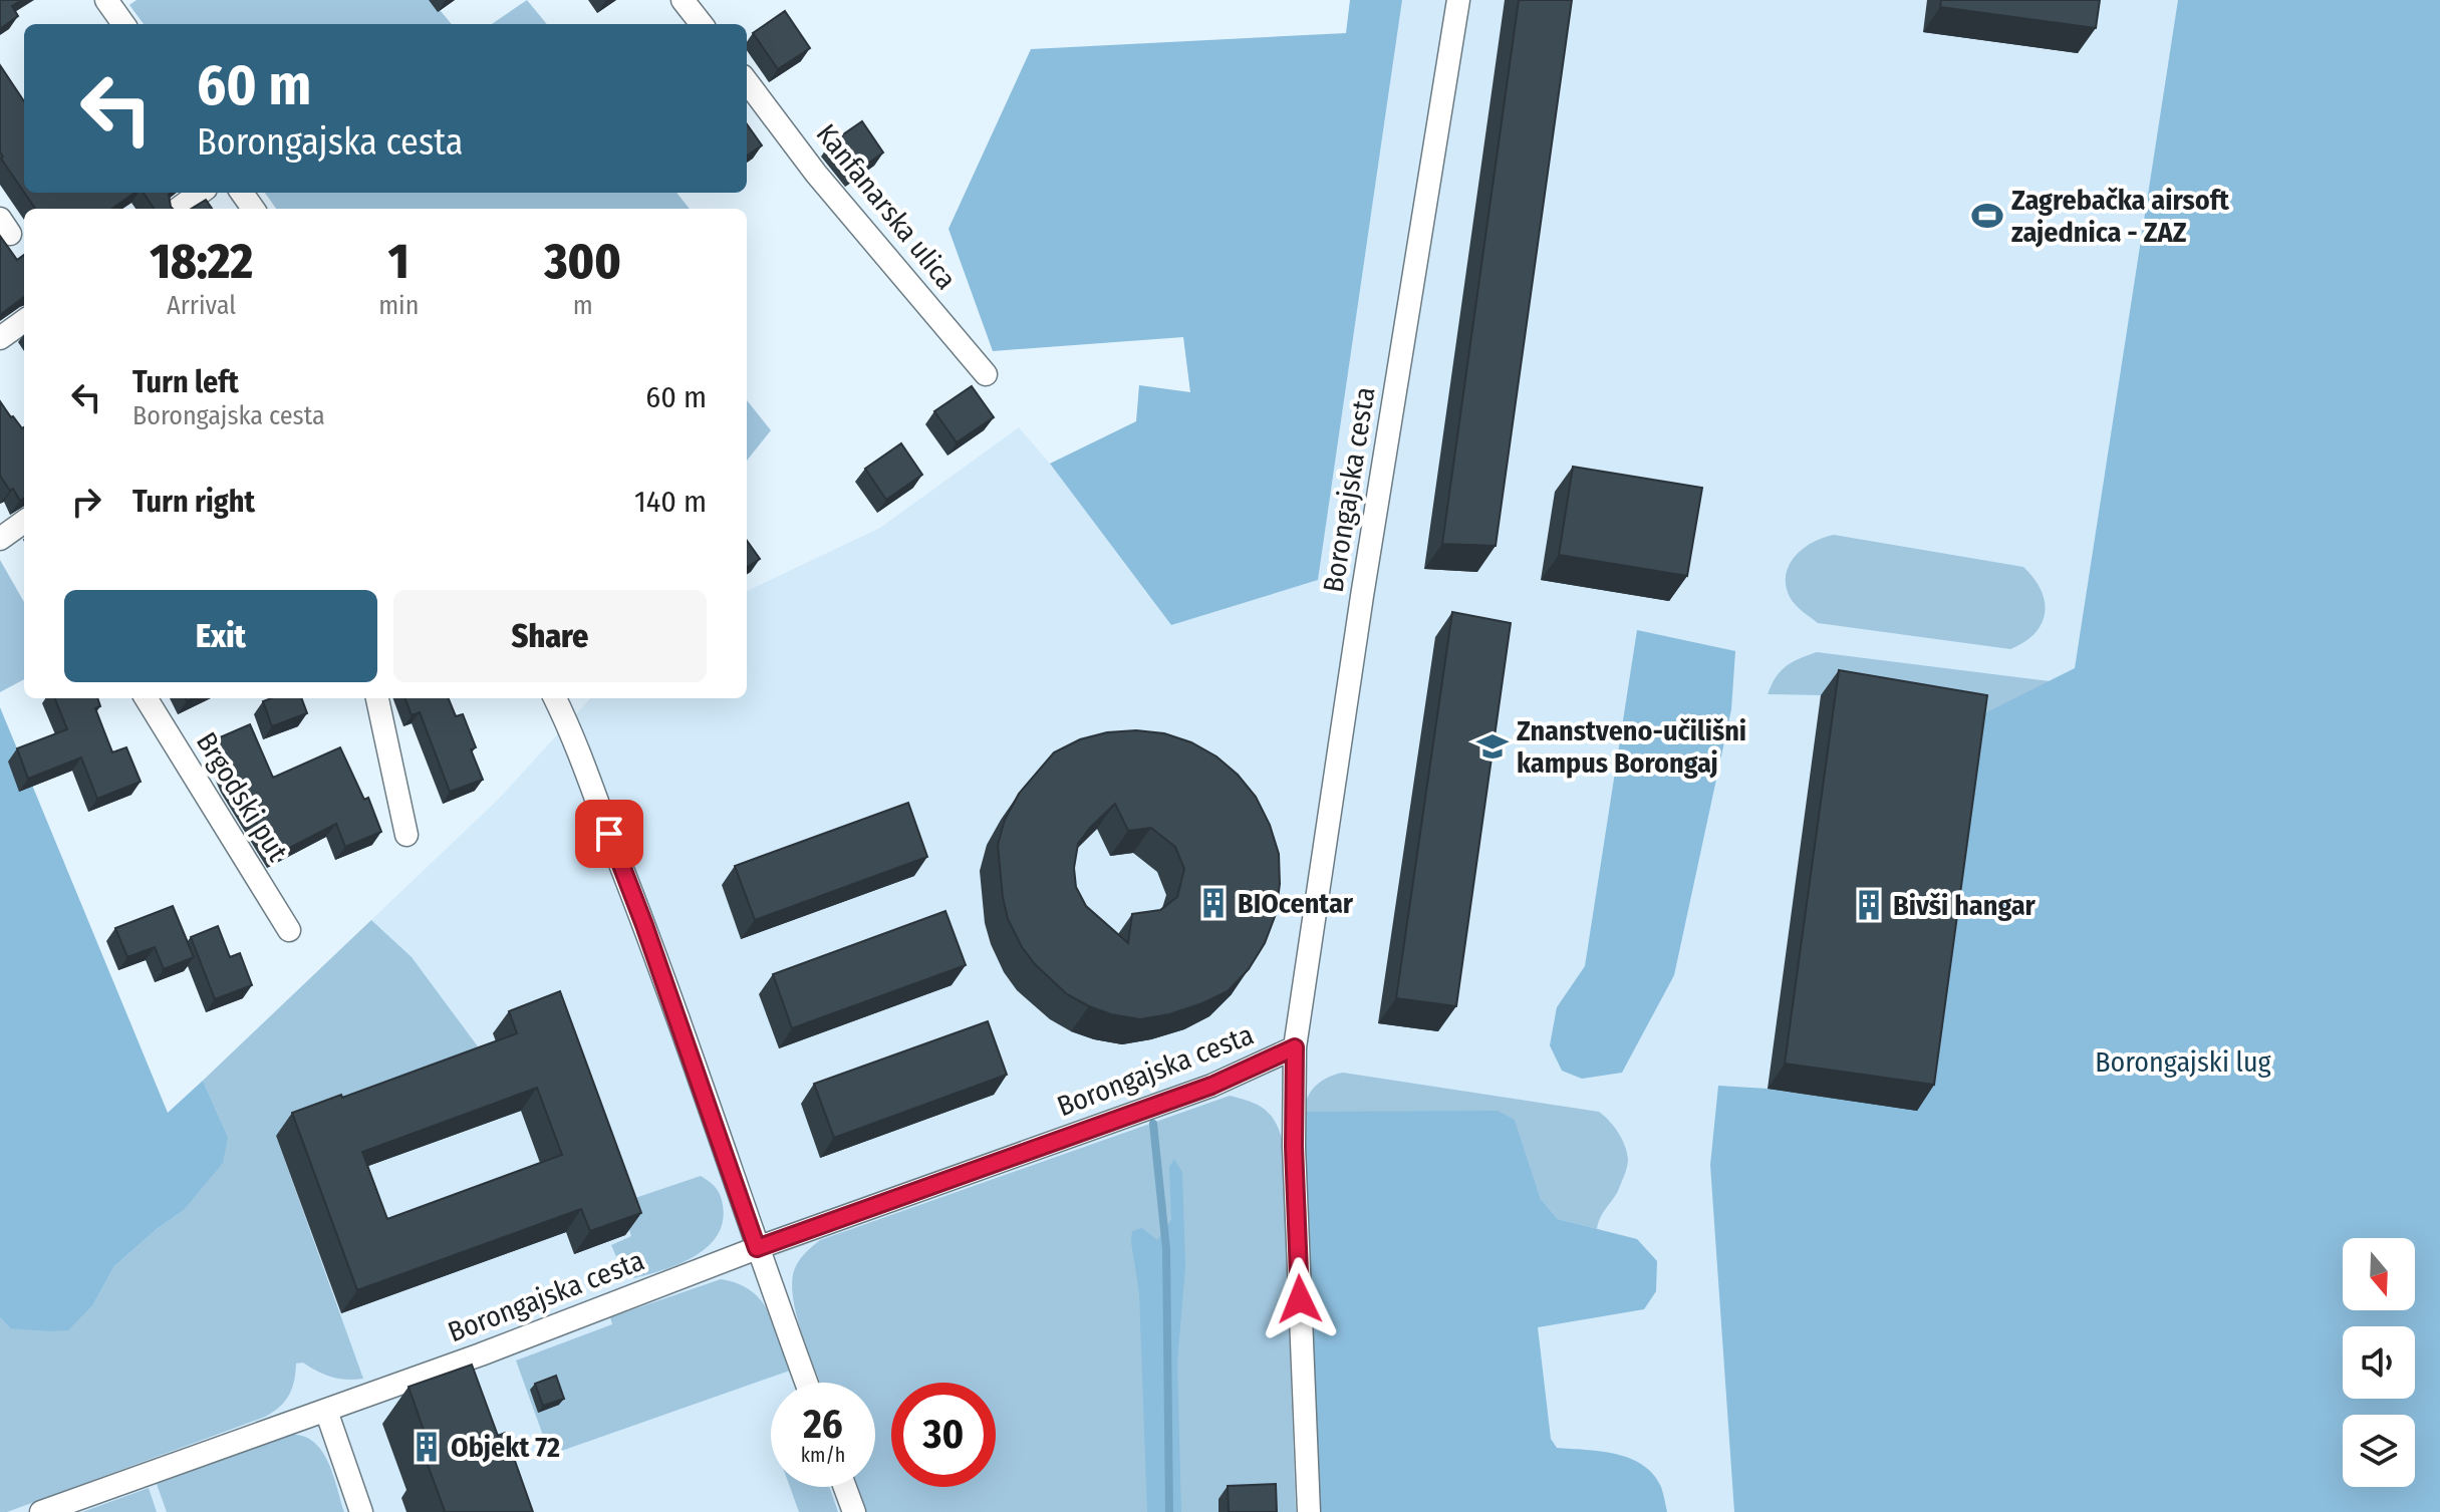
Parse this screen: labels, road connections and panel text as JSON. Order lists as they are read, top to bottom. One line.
{"streets":{"street":["Kanfanarska ulica","Borongajska cesta","Brgodski put"]},"parks":["Borongajski lug"],"places":{"sports":["Zagrebačka airsoft zajednica - ZAZ"],"school or university":["Znanstveno-učilišni kampus Borongaj"],"building":["BIOcentar","Bivši hangar","Objekt 72"]},"north":"bottom","page":{"turn":["60 m","Borongajska cesta"],"eta":["18:22","Arrival","1","min","300","m"],"list":[{"name":"Turn left","note":"Borongajska cesta","value":"60 m"},{"name":"Turn right","value":"140 m"}],"buttons":["Exit","Share"],"speed":"26 km/h","limit":"30"}}
